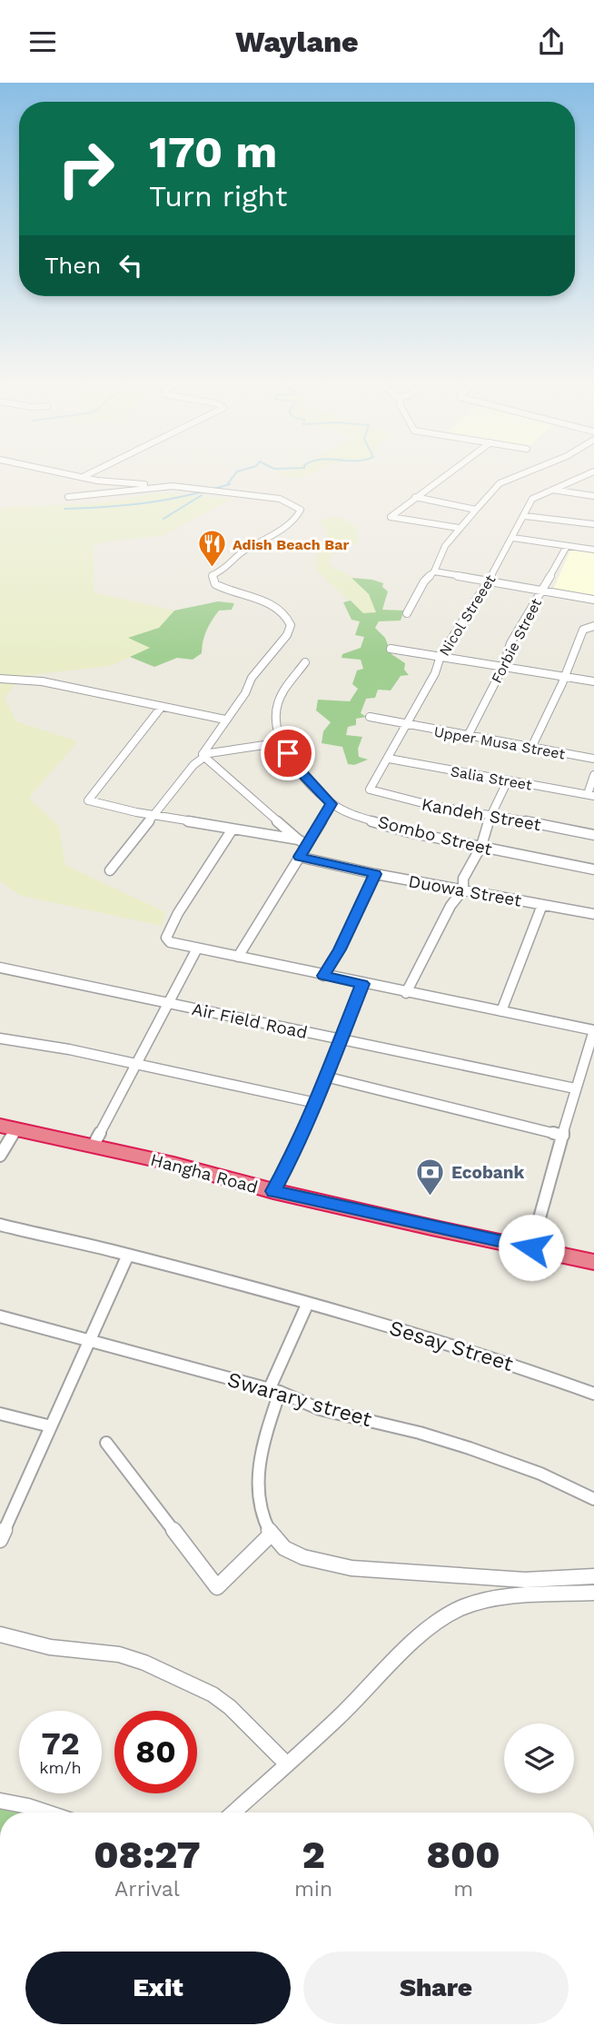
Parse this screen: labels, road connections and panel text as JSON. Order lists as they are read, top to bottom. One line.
{"streets":{"highway":["Hangha Road"],"street":["Nicol Streeet","Forbie Street","Upper Musa Street","Salia Street","Kandeh Street","Sombo Street","Duowa Street","Air Field Road","Sesay Street","Swarary street"]},"crossings":[["Nicol Streeet","Upper Musa Street"],["Nicol Streeet","Salia Street"],["Nicol Streeet","Kandeh Street"],["Forbie Street","Upper Musa Street"]],"places":{"restaurant":["Adish Beach Bar"],"bank":["Ecobank"]},"page":{"header":"Waylane","turn":["170 m","Turn right"],"then":"Then","speed":"72 km/h","limit":"80","eta":["08:27","Arrival","2","min","800","m"],"buttons":["Exit","Share"]}}
